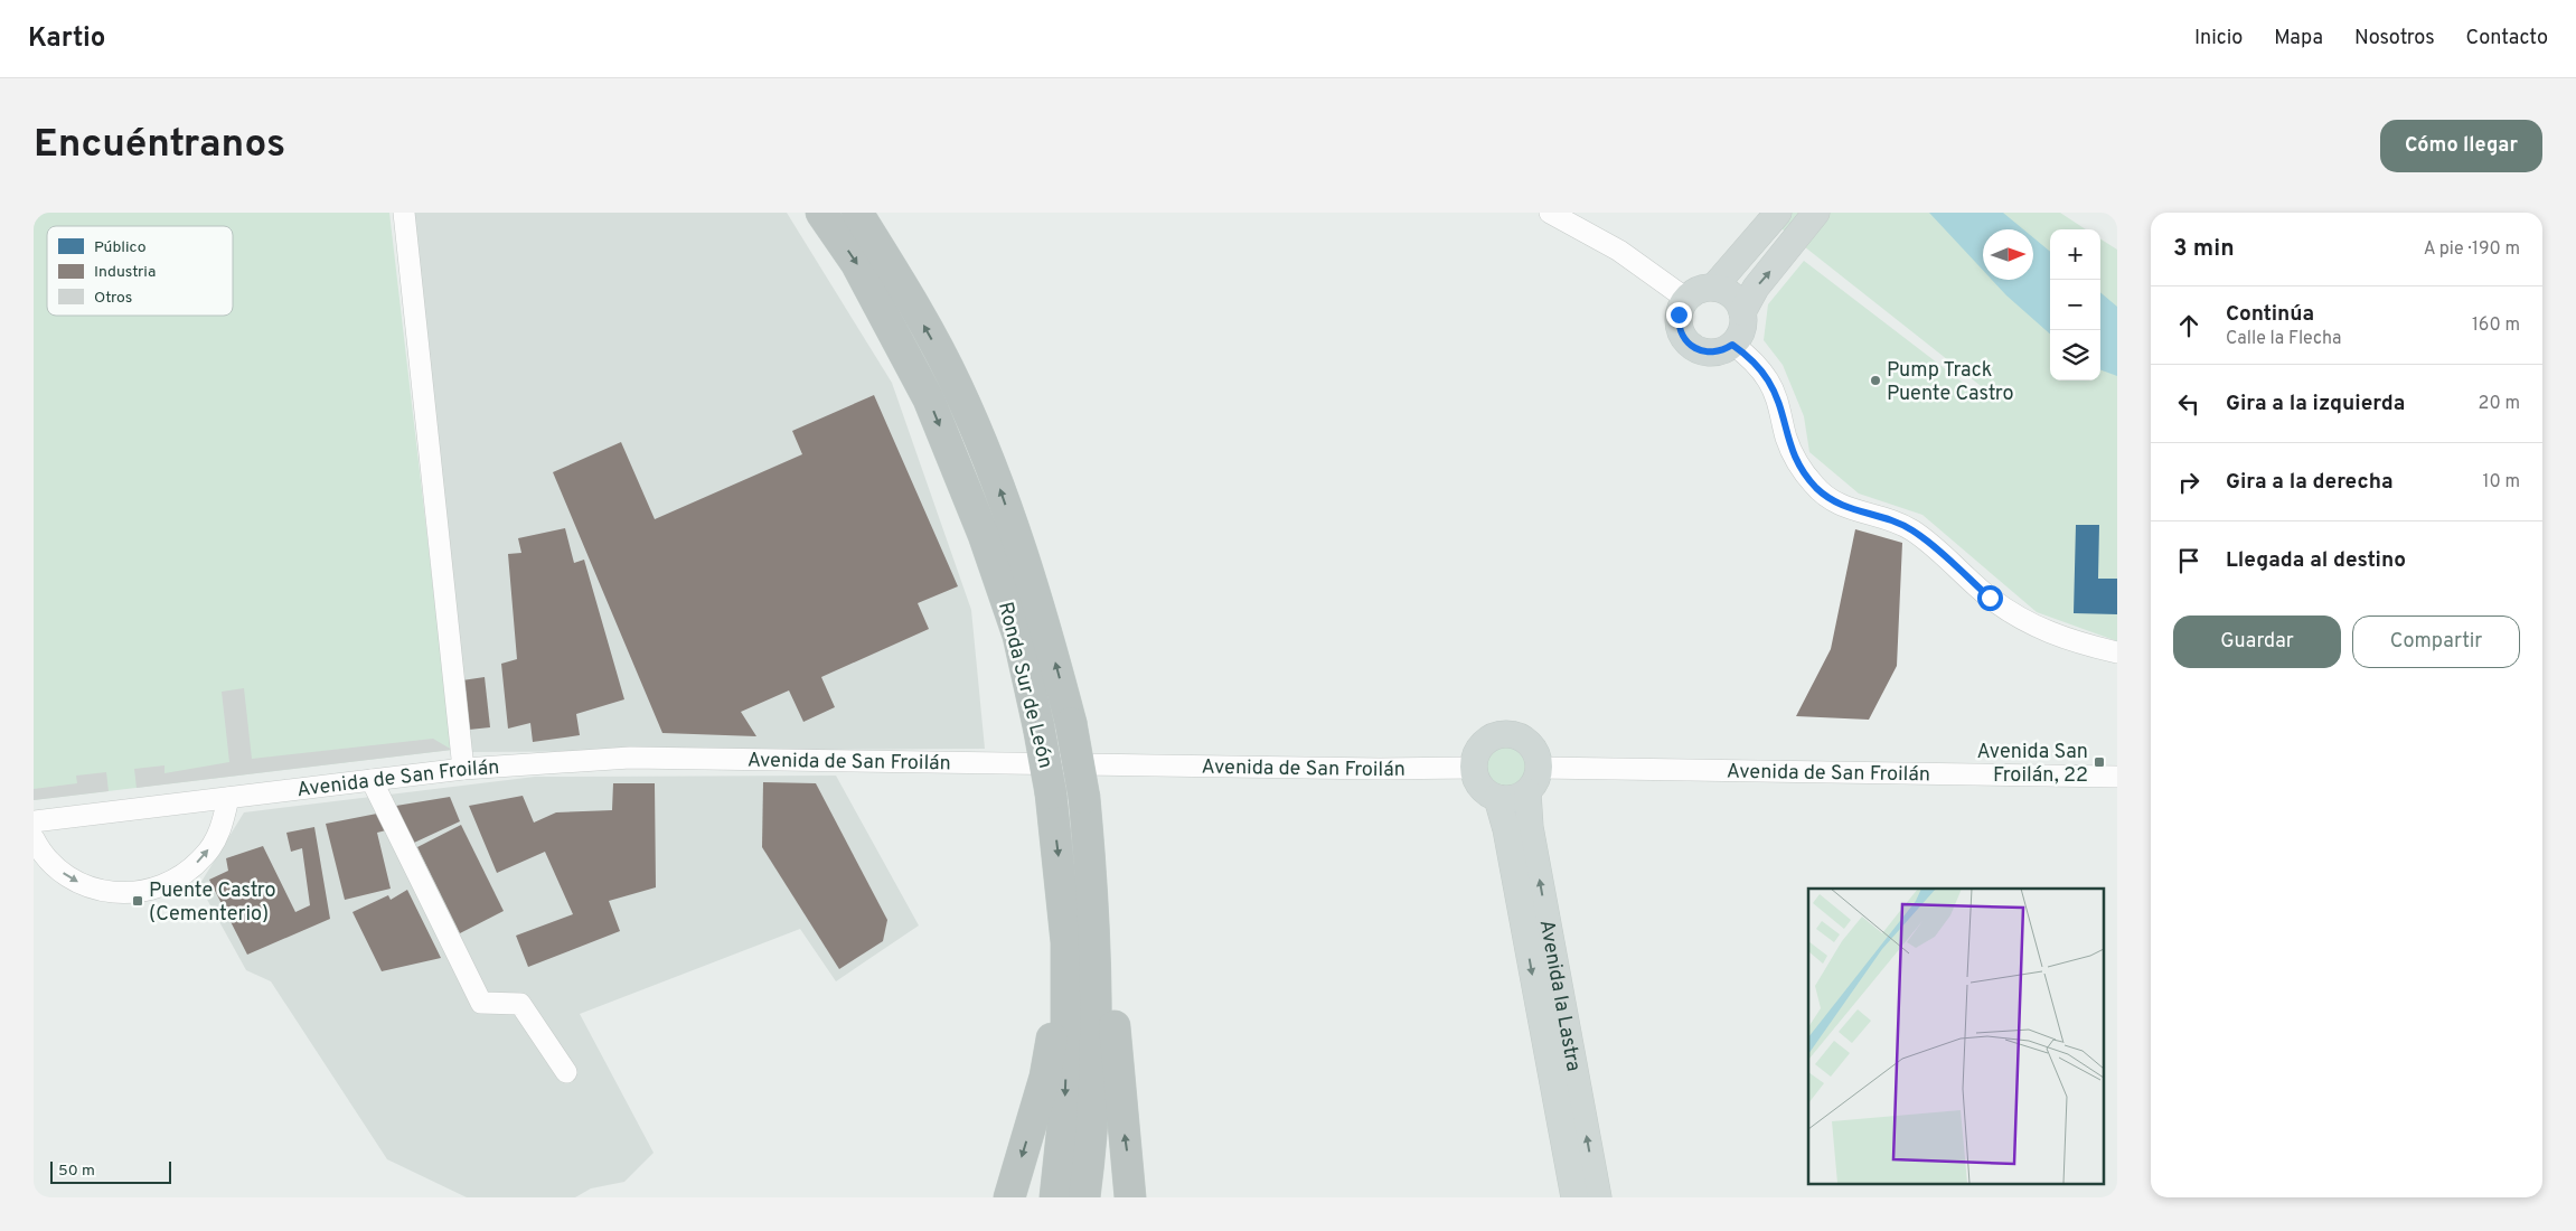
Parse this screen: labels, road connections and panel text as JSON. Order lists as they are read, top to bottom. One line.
{"streets":{"highway":["Ronda Sur de León"],"main road":["Avenida la Lastra"],"street":["Avenida de San Froilán"]},"crossings":[["Avenida de San Froilán","Avenida la Lastra"]],"places":{"other":["Pump Track Puente Castro"],"transit":["Avenida San Froilán, 22","Puente Castro (Cementerio)"]},"legend":["Público","Industria","Otros"],"scale_bar":"50 m","north":"right","page":{"header":"Kartio","nav":["Inicio","Mapa","Nosotros","Contacto"],"buttons":["Cómo llegar",["Guardar","Compartir"]],"title":"Encuéntranos","heading":["3 min","A pie · 190 m"],"map_buttons":["+","−"],"list":[["Continúa","Calle la Flecha","160 m"],["Gira a la izquierda","20 m"],["Gira a la derecha","10 m"],"Llegada al destino"],"scale":"50 m"}}
